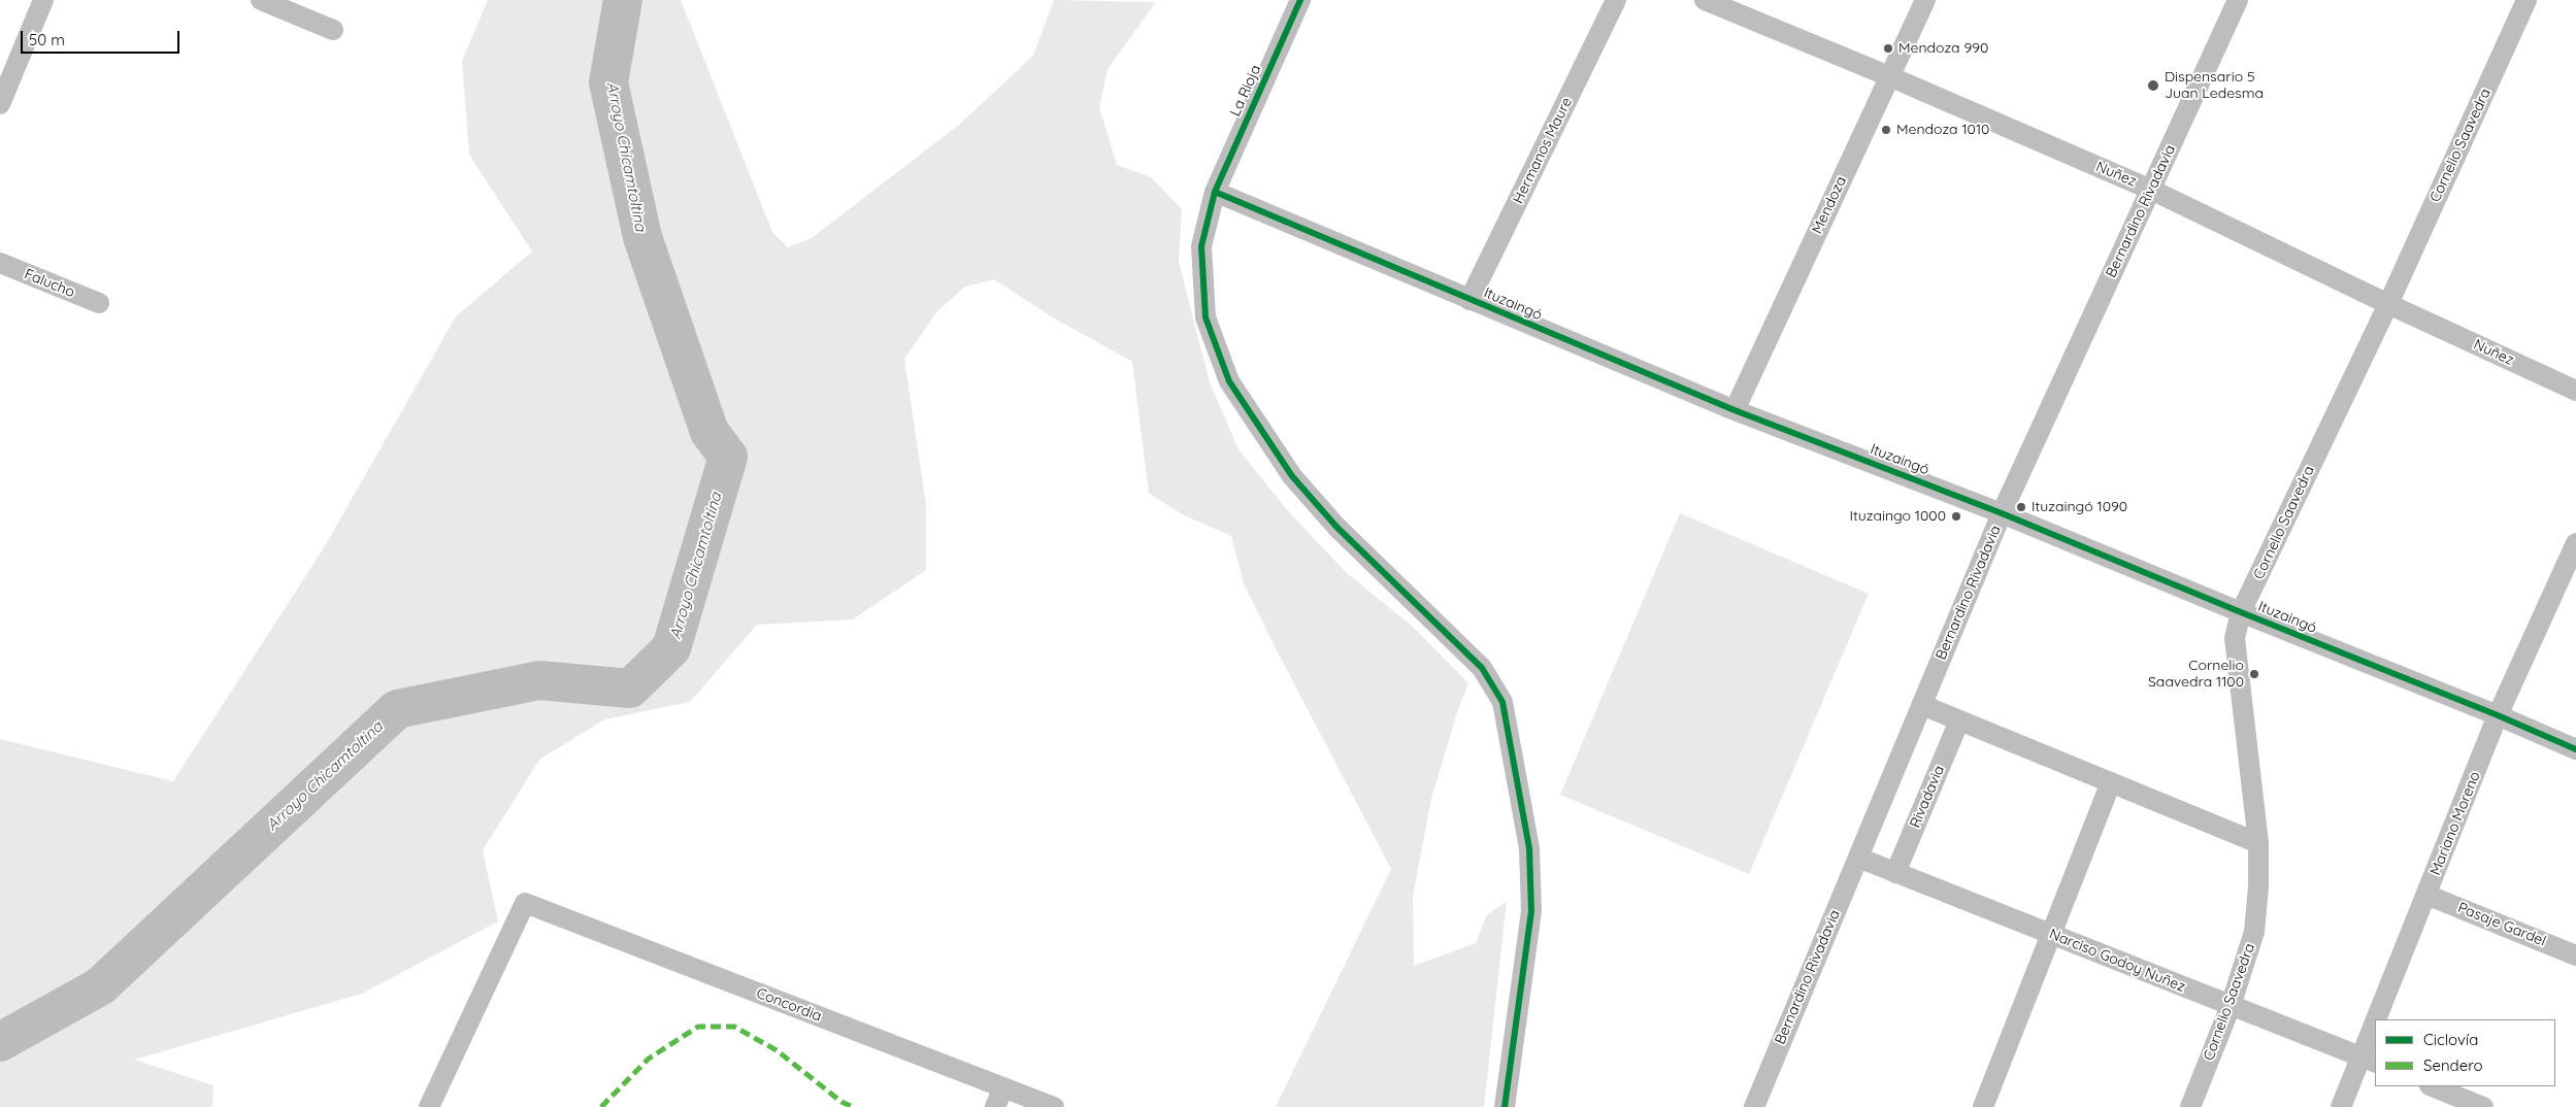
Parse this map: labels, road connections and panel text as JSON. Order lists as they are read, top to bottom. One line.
{"streets":{"street":["La Rioja","Cornelio Saavedra","Hermanos Maure","Nuñez","Mendoza","Bernardino Rivadavia","Falucho","Ituzaingó","Rivadavia","Mariano Moreno","Pasaje Gardel","Narciso Godoy Nuñez","Concordia"]},"crossings":[["La Rioja","Ituzaingó"],["Cornelio Saavedra","Nuñez"],["Cornelio Saavedra","Ituzaingó"],["Cornelio Saavedra","Narciso Godoy Nuñez"],["Hermanos Maure","Ituzaingó"],["Nuñez","Mendoza"],["Nuñez","Bernardino Rivadavia"],["Mendoza","Ituzaingó"],["Bernardino Rivadavia","Ituzaingó"],["Bernardino Rivadavia","Narciso Godoy Nuñez"],["Ituzaingó","Mariano Moreno"],["Rivadavia","Narciso Godoy Nuñez"],["Mariano Moreno","Pasaje Gardel"],["Mariano Moreno","Narciso Godoy Nuñez"]],"water":["Arroyo Chicamtoltina"],"places":["Mendoza 990","Dispensario 5 Juan Ledesma","Mendoza 1010","Ituzaingó 1090","Ituzaingo 1000","Cornelio Saavedra 1100"],"legend":["Ciclovía","Sendero"],"scale_bar":"50 m"}
